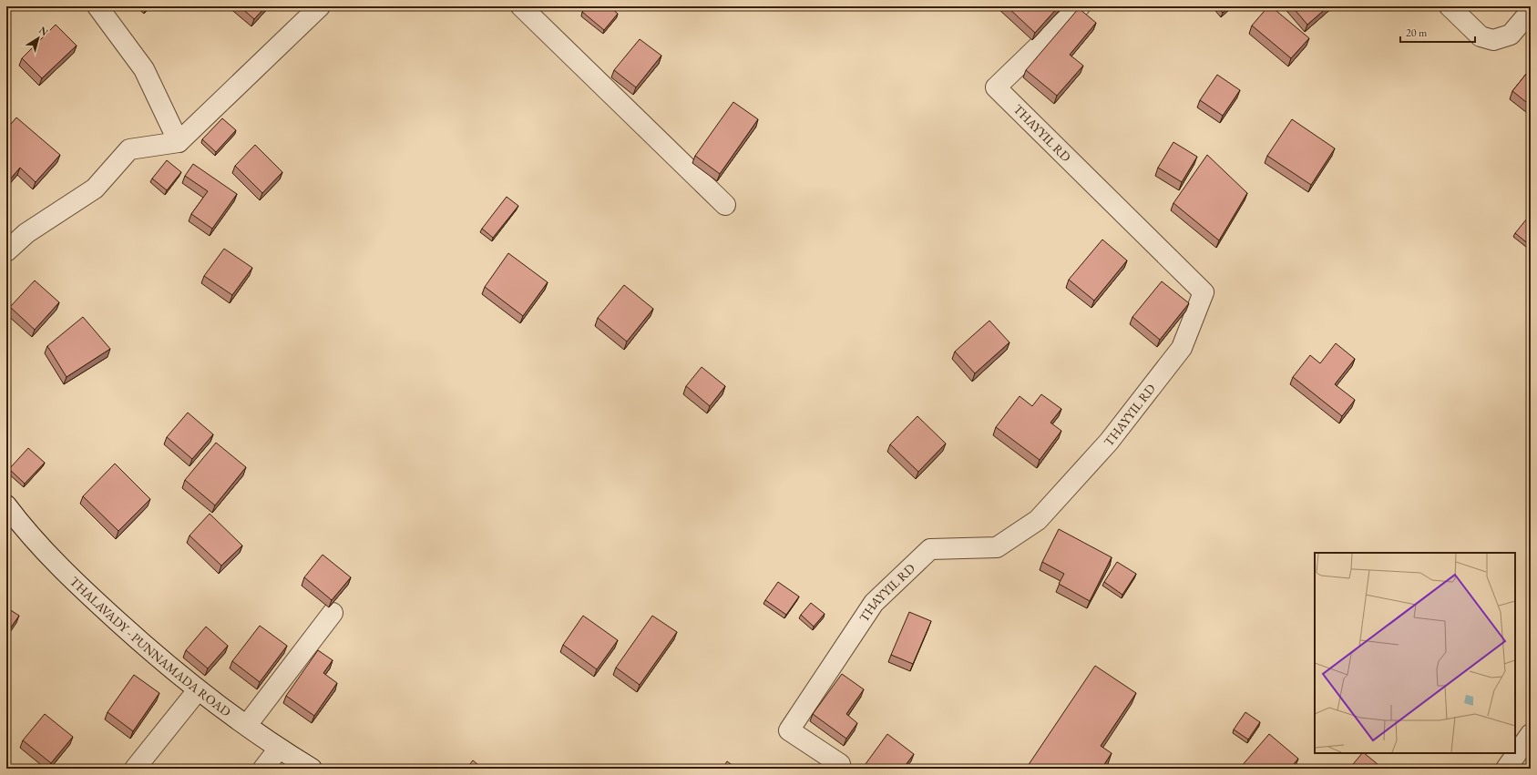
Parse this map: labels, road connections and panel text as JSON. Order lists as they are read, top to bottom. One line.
{"streets":{"street":["THAYYIL RD","THALAVADY - PUNNAMADA ROAD"]},"scale_bar":"20 m","north":"top right"}
